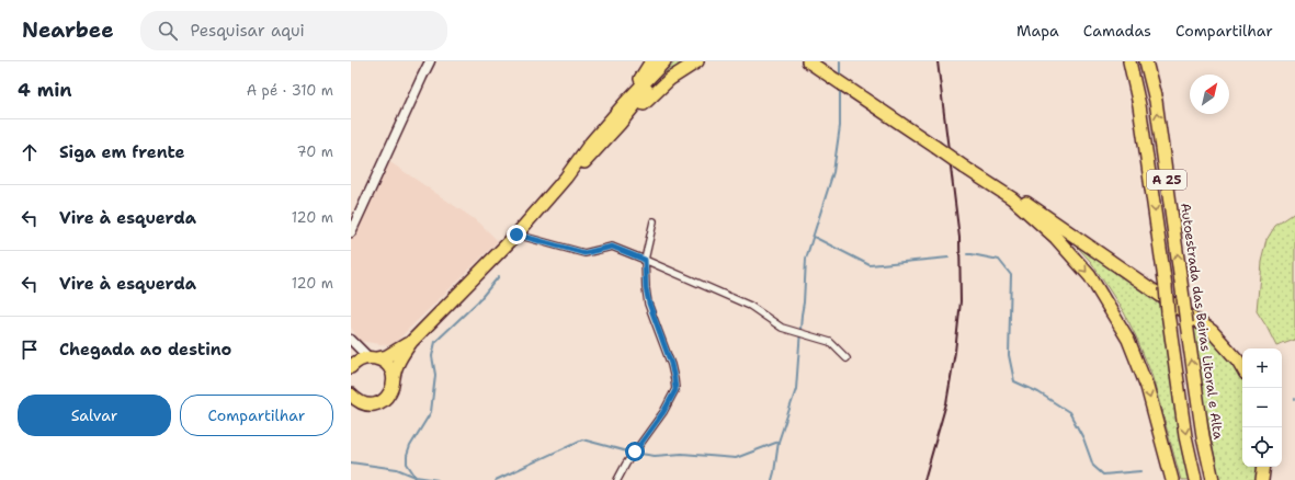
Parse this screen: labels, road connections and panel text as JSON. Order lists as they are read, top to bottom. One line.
{"streets":{"highway":["A 25","Autoestrada das Beiras Litoral e Alta"]},"north":"top right","page":{"header":"Nearbee","search":"Pesquisar aqui","nav":["Mapa","Camadas","Compartilhar"],"heading":["4 min","A pé · 310 m"],"list":[["Siga em frente","70 m"],["Vire à esquerda","120 m"],["Vire à esquerda","120 m"],"Chegada ao destino"],"map_buttons":["+","−"],"buttons":["Salvar","Compartilhar"]}}
